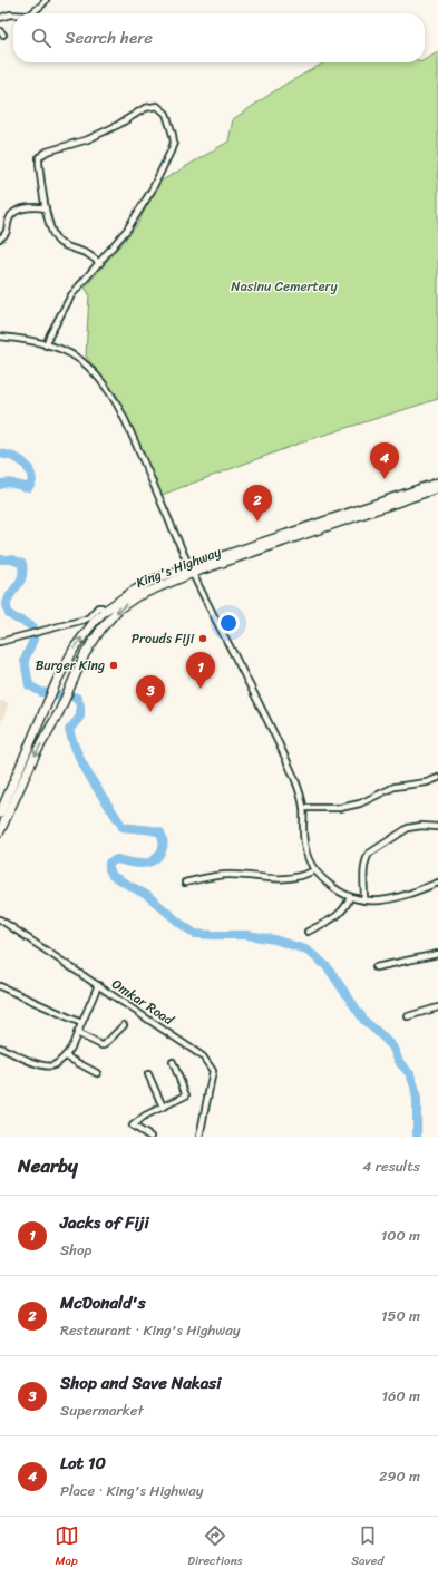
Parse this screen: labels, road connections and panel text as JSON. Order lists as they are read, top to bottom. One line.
{"streets":{"highway":["King's Highway"],"street":["Omkar Road"]},"parks":["Nasinu Cemertery"],"places":["Prouds Fiji","Burger King"],"page":{"search":"Search here","pins":["4","2","1","3"],"heading":["Nearby","4 results"],"list":[{"mark":"1","name":"Jacks of Fiji","note":"Shop","value":"100 m"},{"mark":"2","name":"McDonald's","note":"Restaurant · King's Highway","value":"150 m"},{"mark":"3","name":"Shop and Save Nakasi","note":"Supermarket","value":"160 m"},{"mark":"4","name":"Lot 10","note":"Place · King's Highway","value":"290 m"}],"nav":["Map","Directions","Saved"]}}
